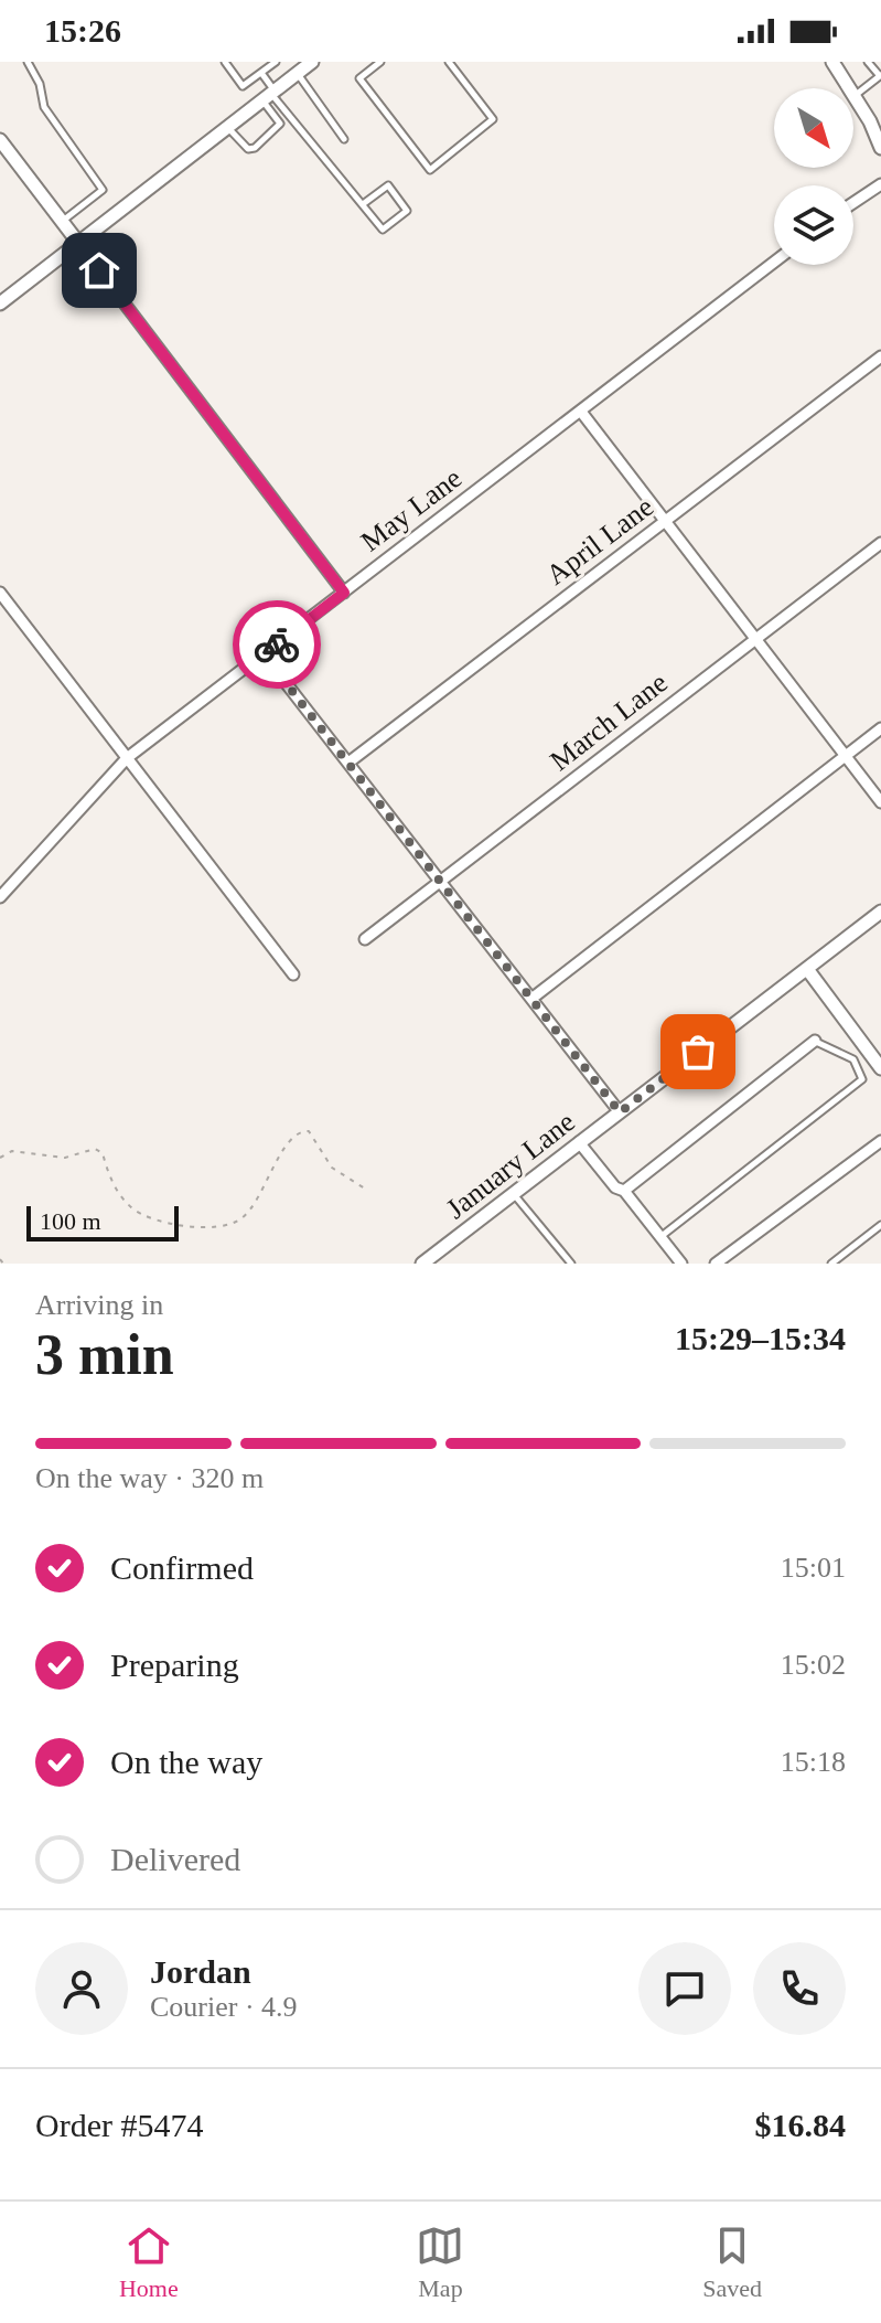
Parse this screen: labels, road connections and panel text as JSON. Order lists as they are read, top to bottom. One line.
{"streets":{"street":["May Lane","April Lane","March Lane","January Lane"]},"scale_bar":"100 m","north":"bottom right","page":{"status":"15:26","scale":"100 m","heading":["3 min","Arriving in","15:29–15:34"],"panel":["Jordan","Courier · 4.9","Order #5474","$16.84"],"bar":"On the way · 320 m","list":[["Confirmed","15:01"],["Preparing","15:02"],["On the way","15:18"],"Delivered"],"tabs":["Home","Map","Saved"]}}
